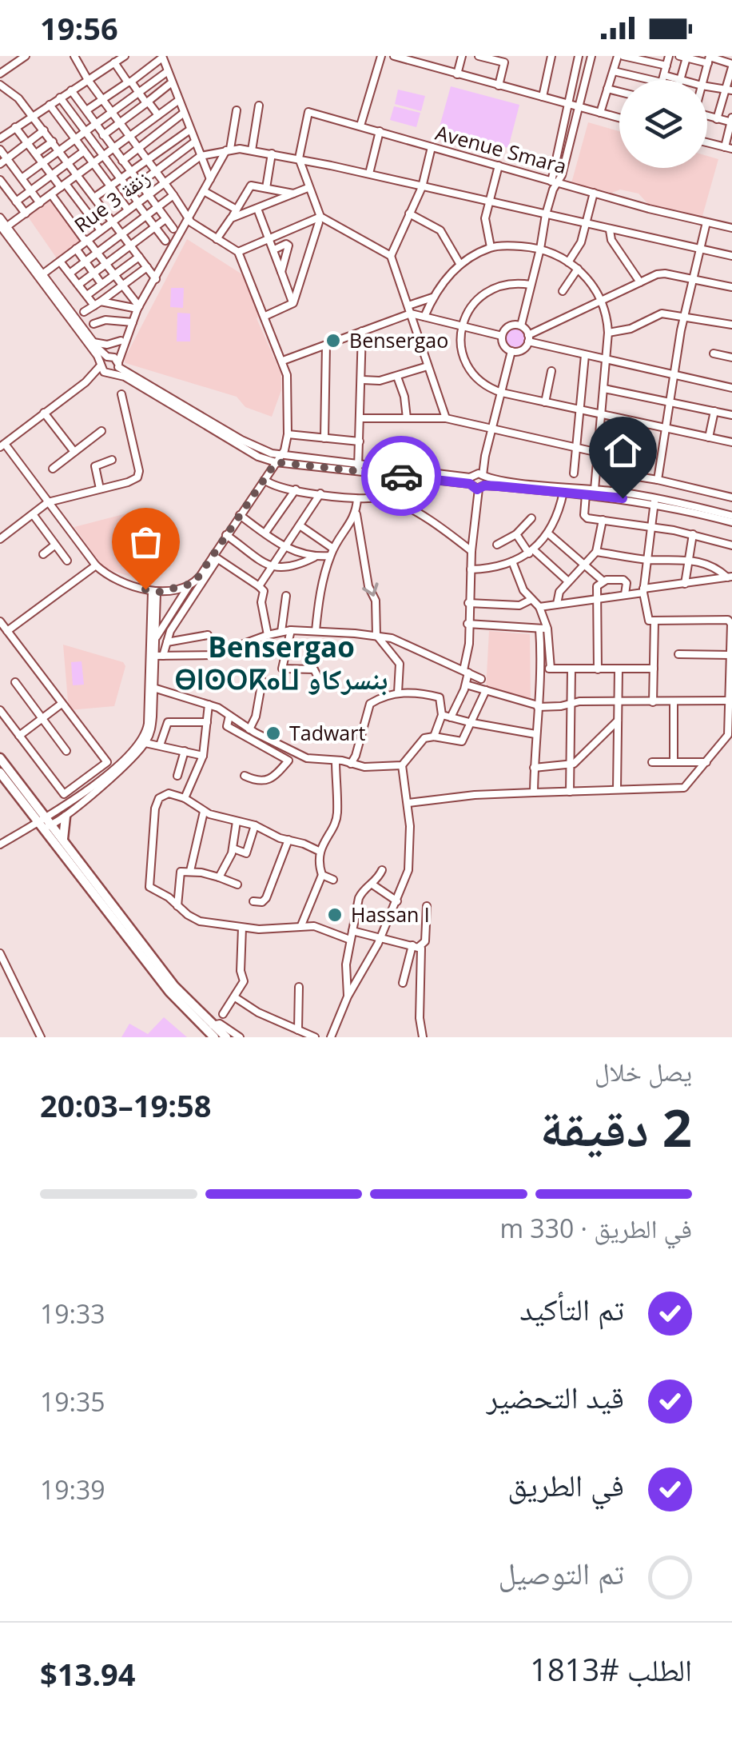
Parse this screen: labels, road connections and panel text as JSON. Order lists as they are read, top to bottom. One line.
{"streets":{"street":["Avenue Smara","Rue 3 زنقة"]},"districts":["Bensergao ⴱⵏⵙⵔⴽⴰⵡ بنسركاو"],"places":["Bensergao","Tadwart","Hassan I"],"page":{"status":"19:56","heading":["2 دقيقة","يصل خلال","19:58–20:03"],"panel":["الطلب #1813","$13.94"],"bar":"في الطريق · 330 m","list":[["تم التأكيد","19:33"],["قيد التحضير","19:35"],["في الطريق","19:39"],"تم التوصيل"]}}
